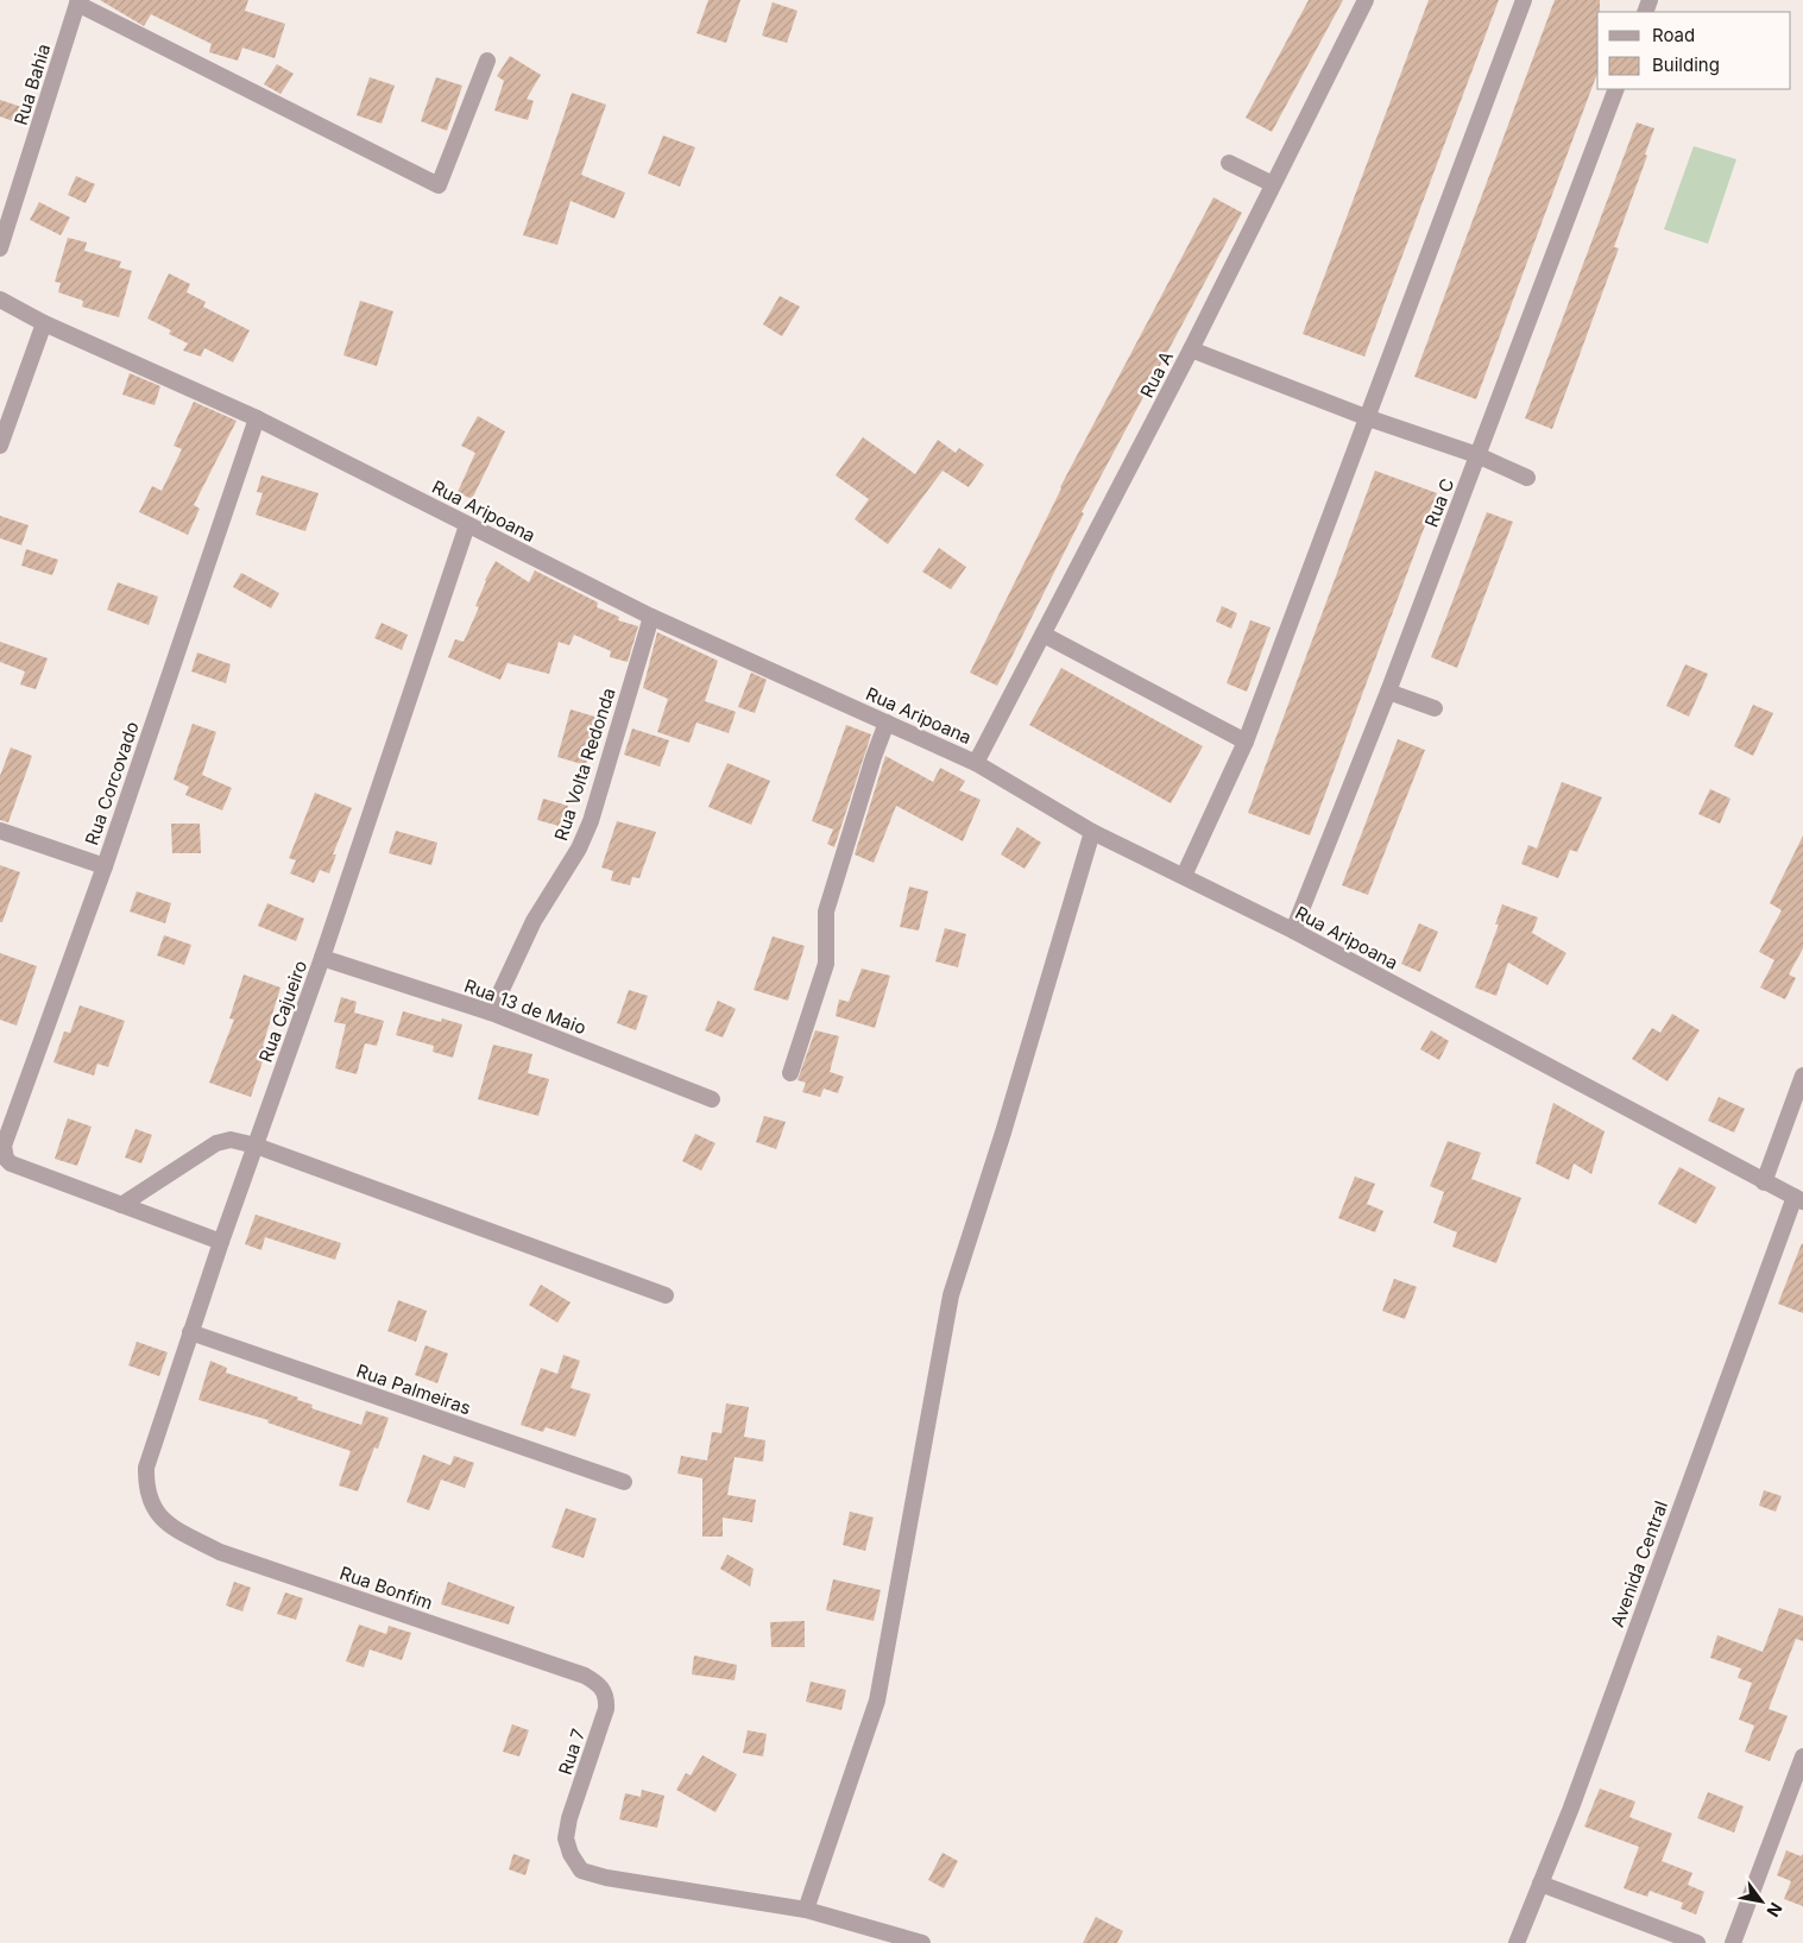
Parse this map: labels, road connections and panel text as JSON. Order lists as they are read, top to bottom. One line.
{"streets":{"street":["Rua Bahia","Rua A","Rua C","Rua Aripoana","Rua Volta Redonda","Rua Corcovado","Rua 13 de Maio","Rua Cajueiro","Rua Palmeiras","Avenida Central","Rua Bonfim","Rua 7"]},"crossings":[["Rua A","Rua Aripoana"],["Rua C","Rua Aripoana"],["Rua Aripoana","Rua Volta Redonda"],["Rua Aripoana","Rua Corcovado"],["Rua Aripoana","Rua Cajueiro"],["Rua Aripoana","Avenida Central"],["Rua Volta Redonda","Rua 13 de Maio"],["Rua 13 de Maio","Rua Cajueiro"],["Rua Cajueiro","Rua Palmeiras"],["Rua Cajueiro","Rua Bonfim"],["Rua Bonfim","Rua 7"]],"legend":["Road","Building"],"north":"bottom right"}
